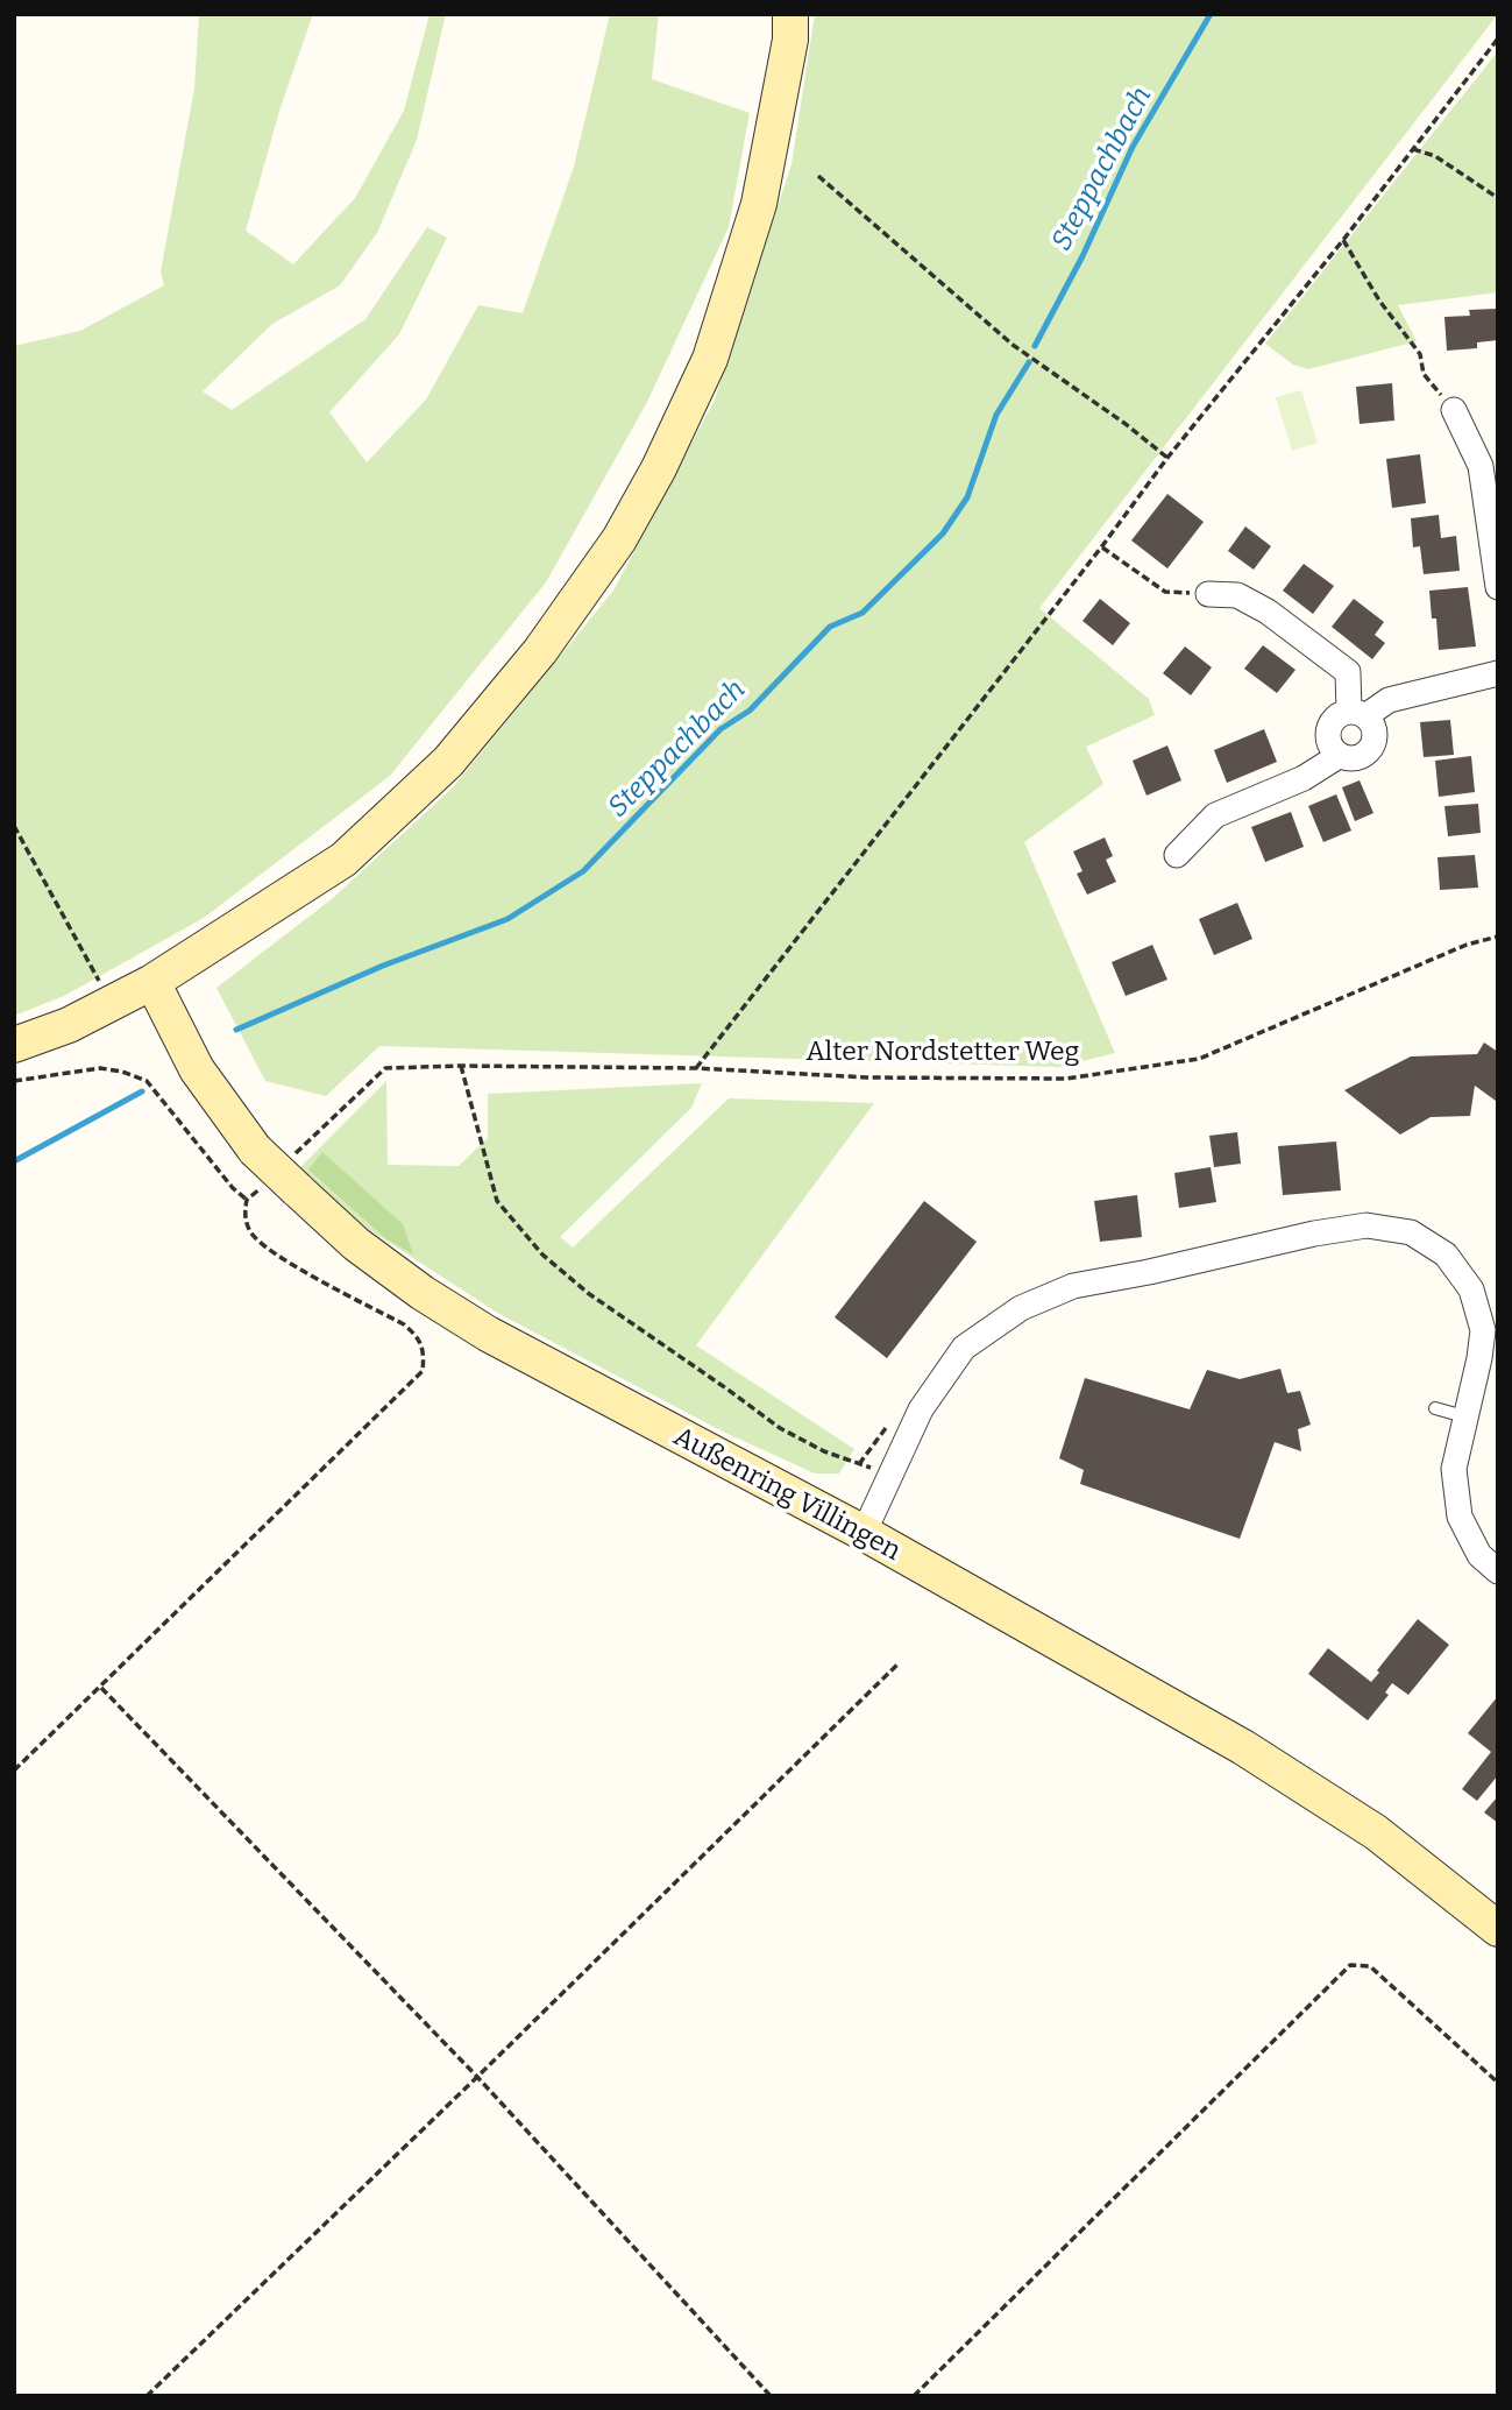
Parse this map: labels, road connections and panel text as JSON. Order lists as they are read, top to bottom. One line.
{"streets":{"street":["Außenring Villingen"],"path":["Alter Nordstetter Weg"]},"water":["Steppachbach"]}
